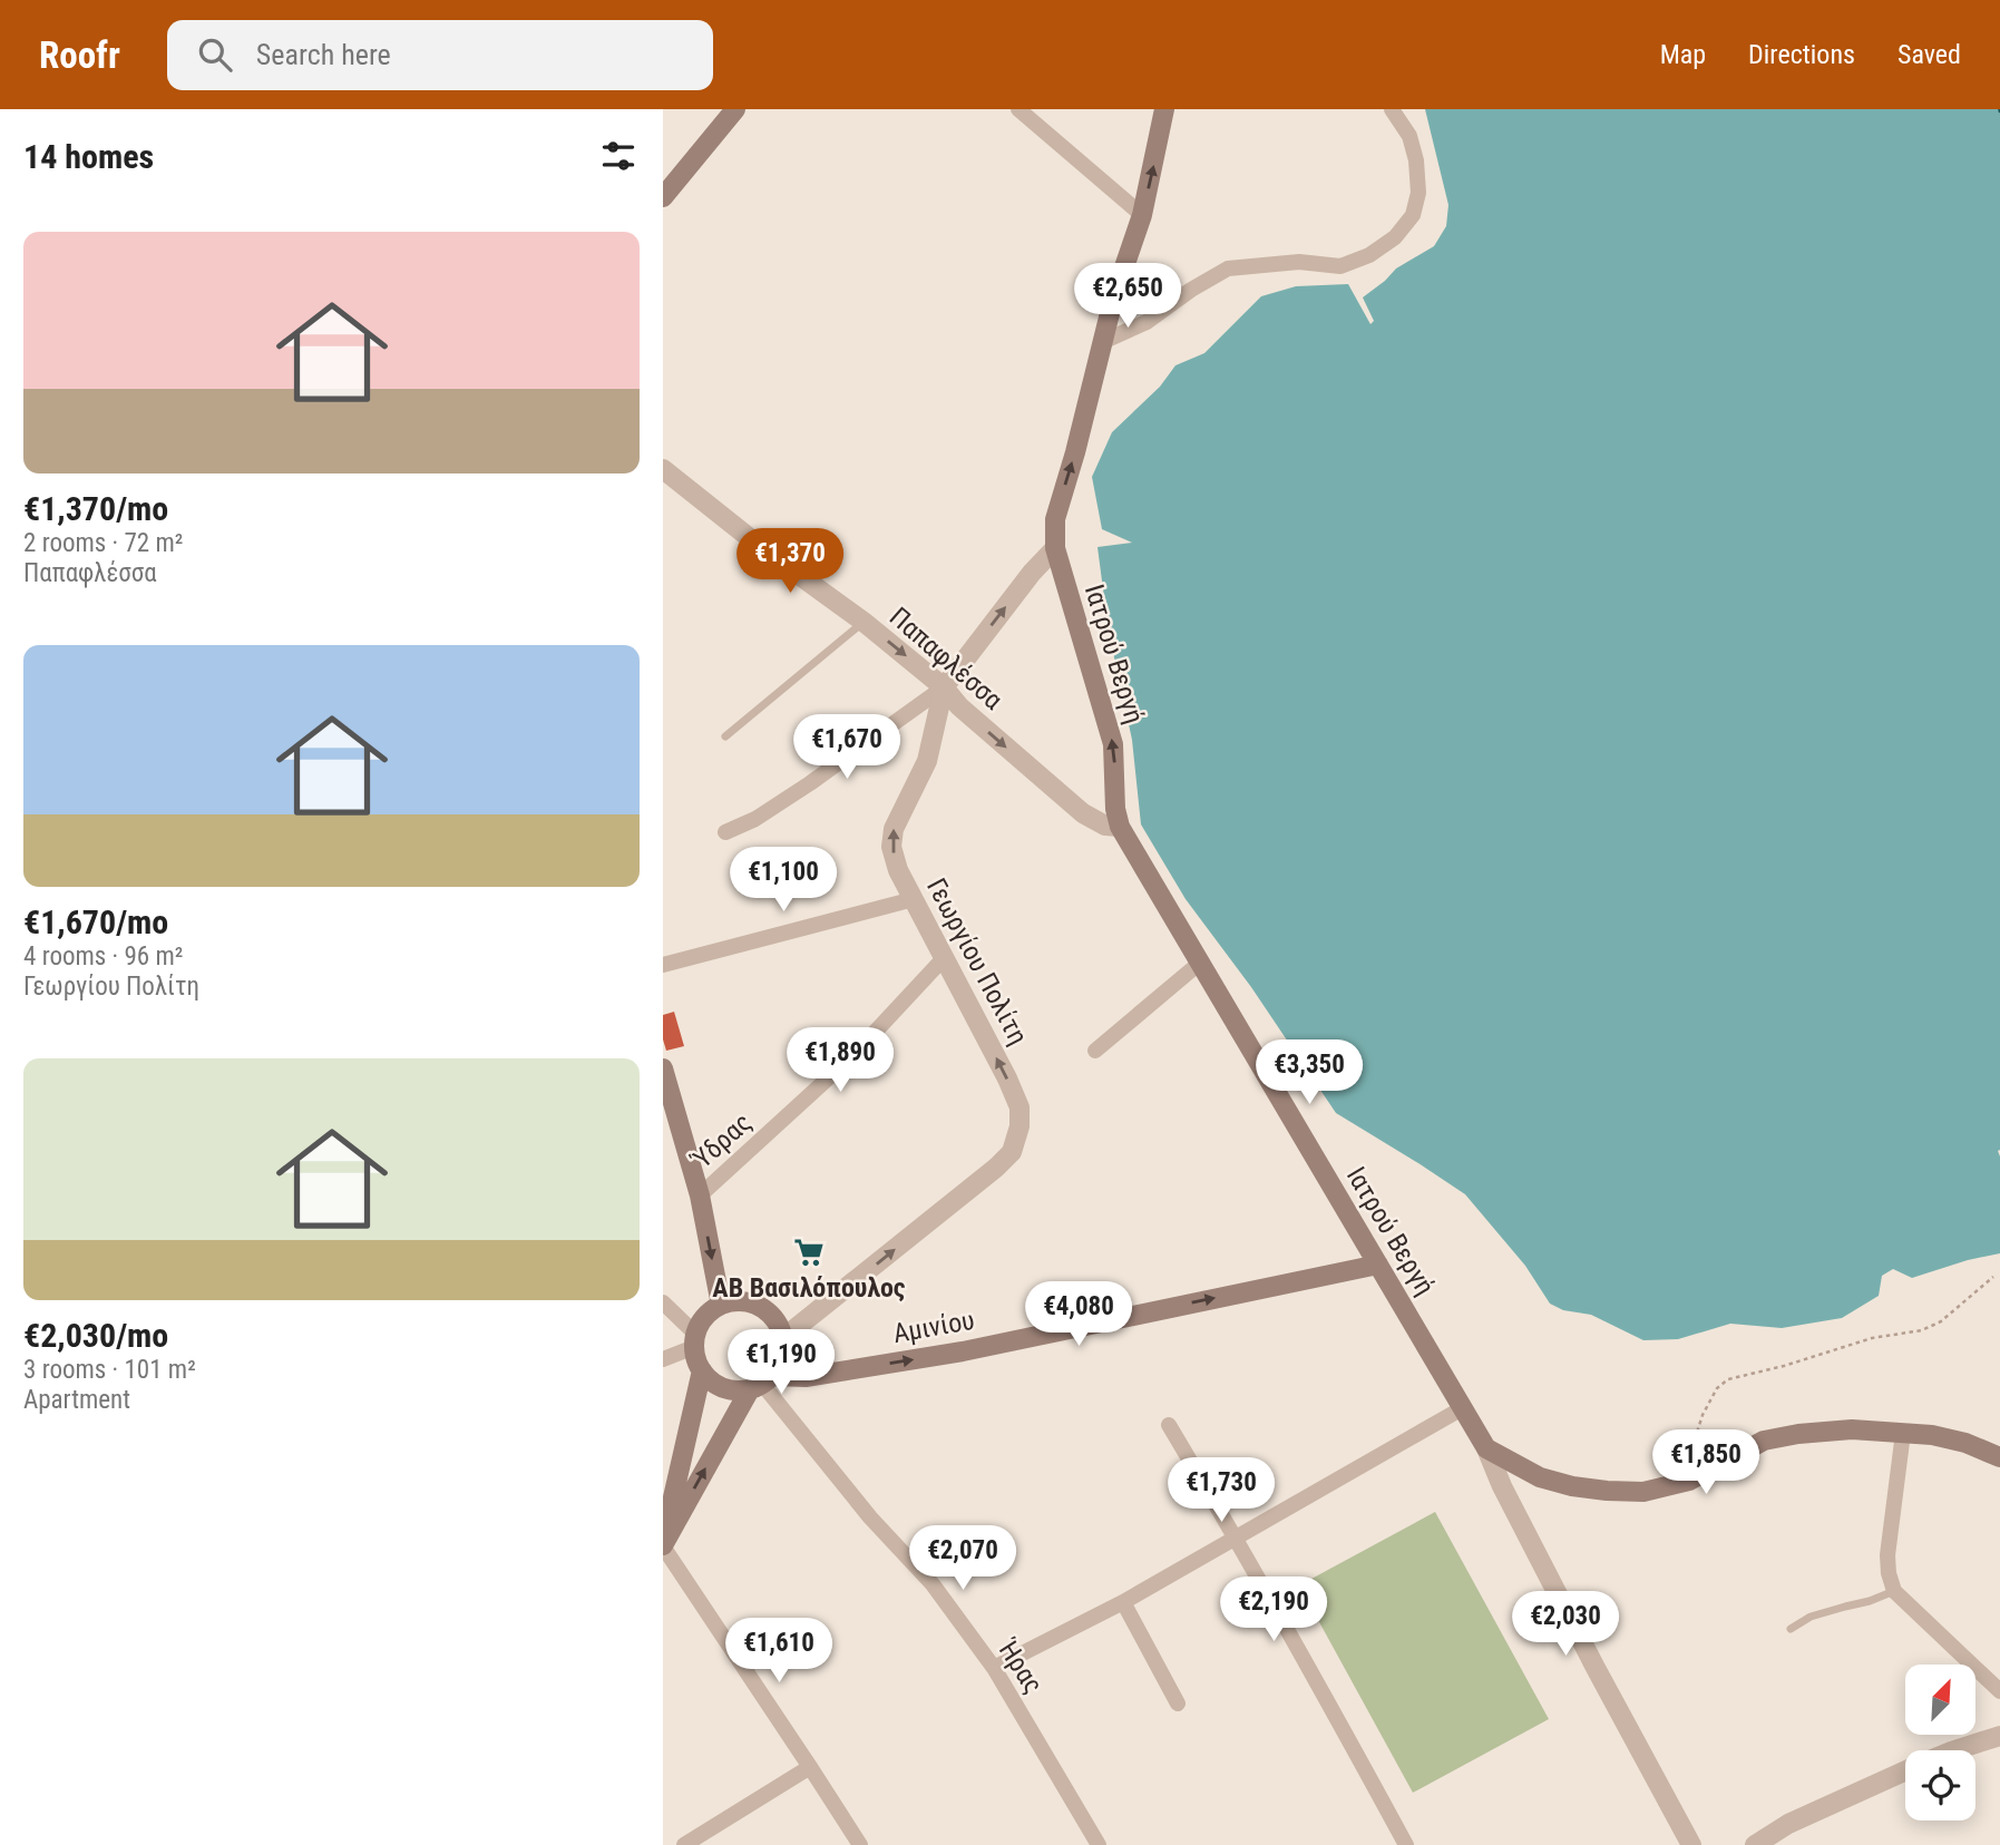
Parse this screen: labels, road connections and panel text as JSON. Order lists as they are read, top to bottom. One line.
{"streets":{"main road":["Ιατρού Βεργή","Αμινίου"],"street":["Παπαφλέσσα","Γεωργίου Πολίτη","Ύδρας","Ήρας"]},"crossings":[["Ιατρού Βεργή","Παπαφλέσσα"],["Ιατρού Βεργή","Γεωργίου Πολίτη"],["Ιατρού Βεργή","Αμινίου"],["Παπαφλέσσα","Γεωργίου Πολίτη"],["Γεωργίου Πολίτη","Ύδρας"],["Γεωργίου Πολίτη","Αμινίου"],["Γεωργίου Πολίτη","Ήρας"],["Αμινίου","Ήρας"]],"one_way":["Παπαφλέσσα","Γεωργίου Πολίτη","Αμινίου"],"places":{"supermarket":["ΑΒ Βασιλόπουλος"]},"north":"top right","page":{"header":"Roofr","search":"Search here","nav":["Map","Directions","Saved"],"heading":"14 homes","list":[{"name":"€1,370/mo","note":"2 rooms · 72 m² · Παπαφλέσσα"},{"name":"€1,670/mo","note":"4 rooms · 96 m² · Γεωργίου Πολίτη"},{"name":"€2,030/mo","note":"3 rooms · 101 m² · Apartment"}],"price":["€2,650","€1,370","€1,670","€1,100","€1,890","€3,350","€4,080","€1,190","€1,850","€1,730","€2,070","€2,190","€2,030","€1,610"]}}
